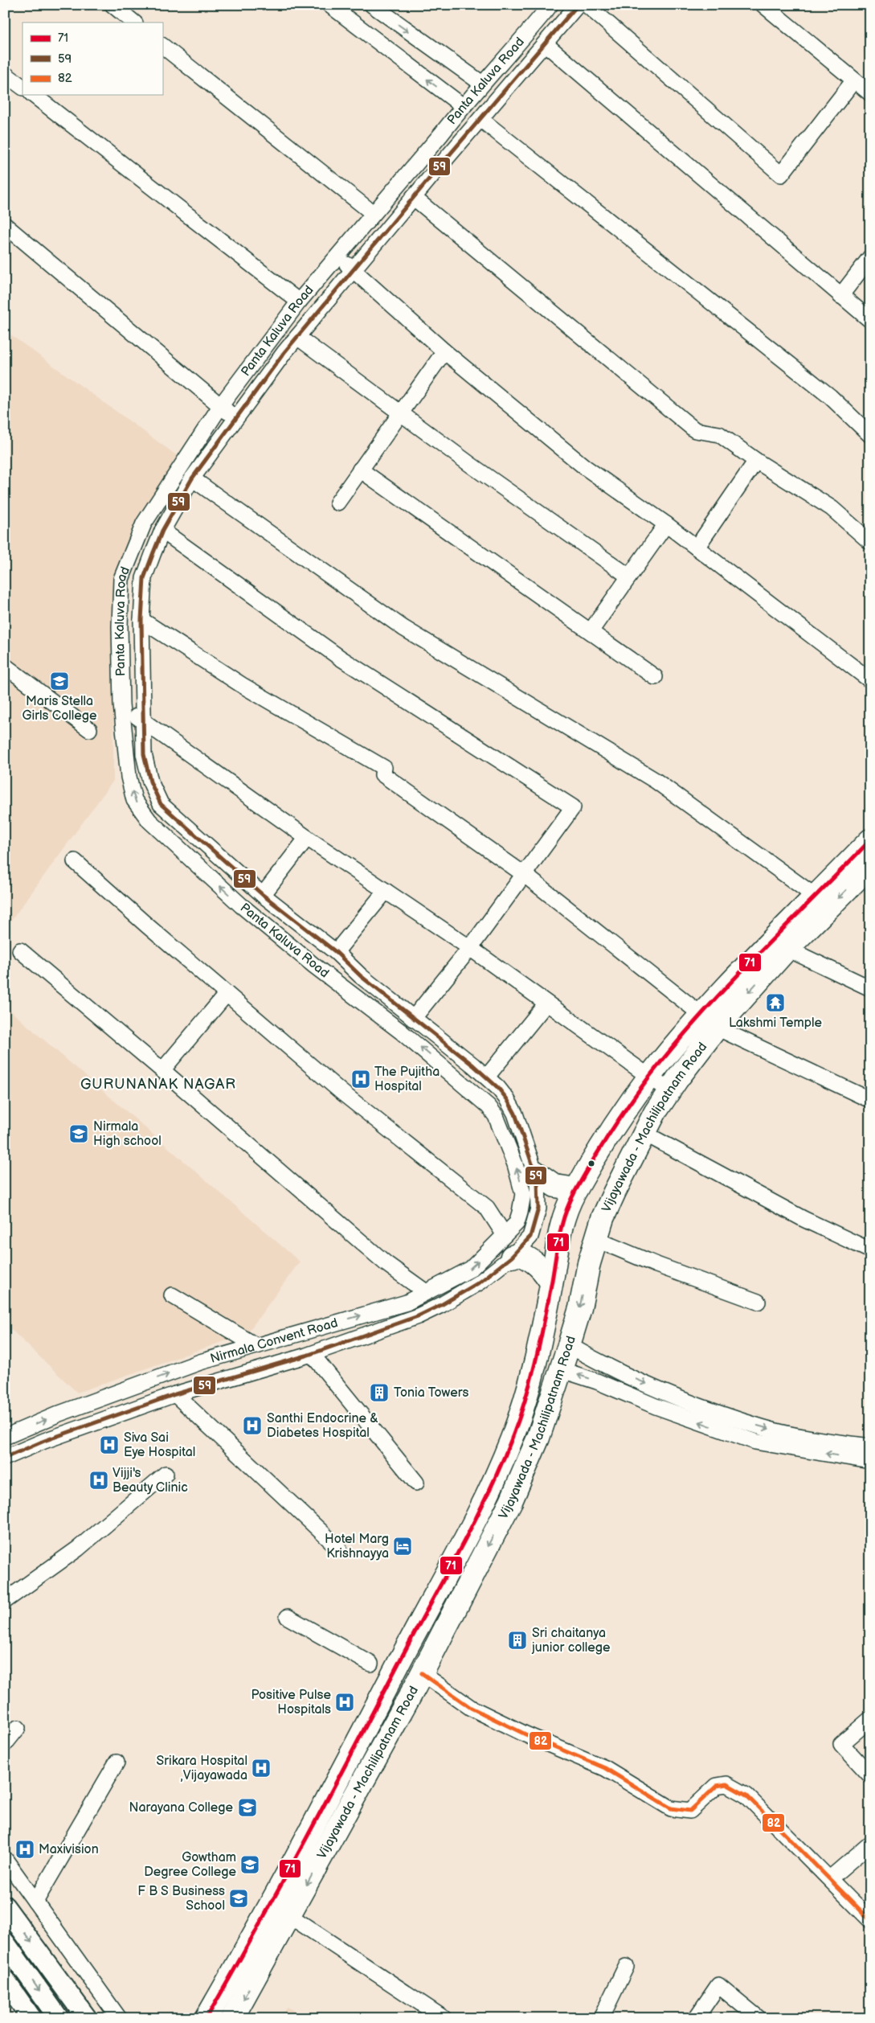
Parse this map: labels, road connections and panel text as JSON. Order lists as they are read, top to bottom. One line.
{"streets":{"highway":["Vijayawada - Machilipatnam Road"],"street":["Panta Kaluva Road","Nirmala Convent Road"]},"crossings":[["Panta Kaluva Road","Nirmala Convent Road"]],"districts":["GURUNANAK NAGAR"],"places":{"school or university":["Maris Stella Girls College","Nirmala High school","Narayana College","Gowtham Degree College","F B S Business School"],"temple":["Lakshmi Temple"],"hospital":["The Pujitha Hospital","Santhi Endocrine & Diabetes Hospital","Siva Sai Eye Hospital","Vijji's Beauty Clinic","Positive Pulse Hospitals","Srikara Hospital ,Vijayawada","Maxivision"],"building":["Tonia Towers","Sri chaitanya junior college"],"hotel":["Hotel Marg Krishnayya"]},"lines":["transit line 59","transit line 71","transit line 82"],"legend":["71","59","82"]}
